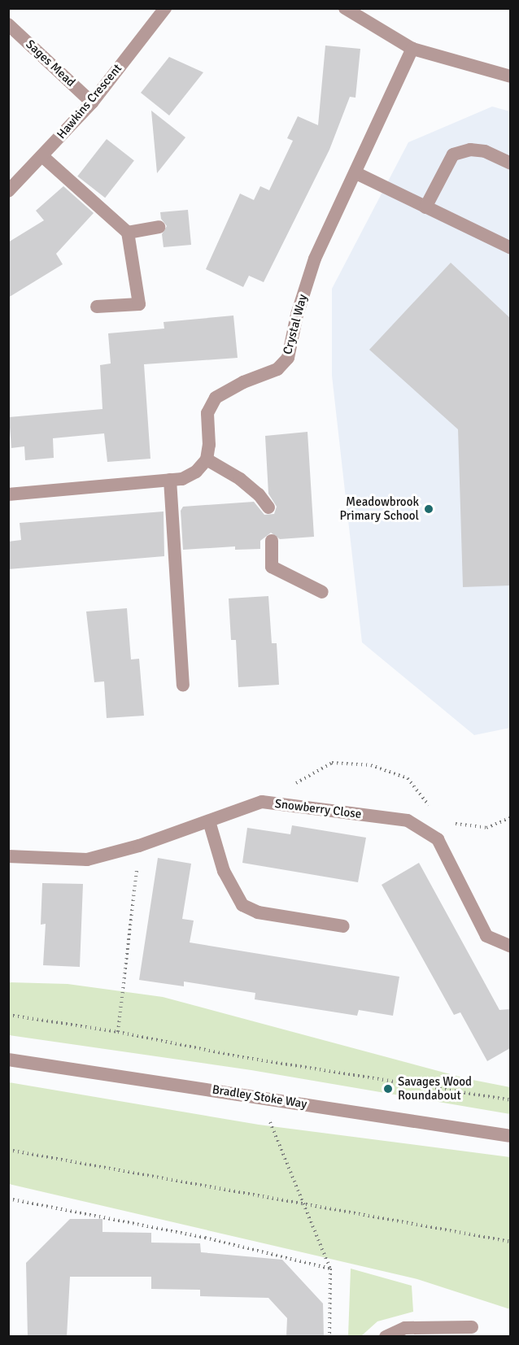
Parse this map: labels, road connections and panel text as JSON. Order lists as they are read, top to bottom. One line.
{"streets":{"street":["Sages Mead","Hawkins Crescent","Crystal Way","Snowberry Close","Bradley Stoke Way"]},"crossings":[["Sages Mead","Hawkins Crescent"]],"places":["Meadowbrook Primary School","Savages Wood Roundabout"]}
